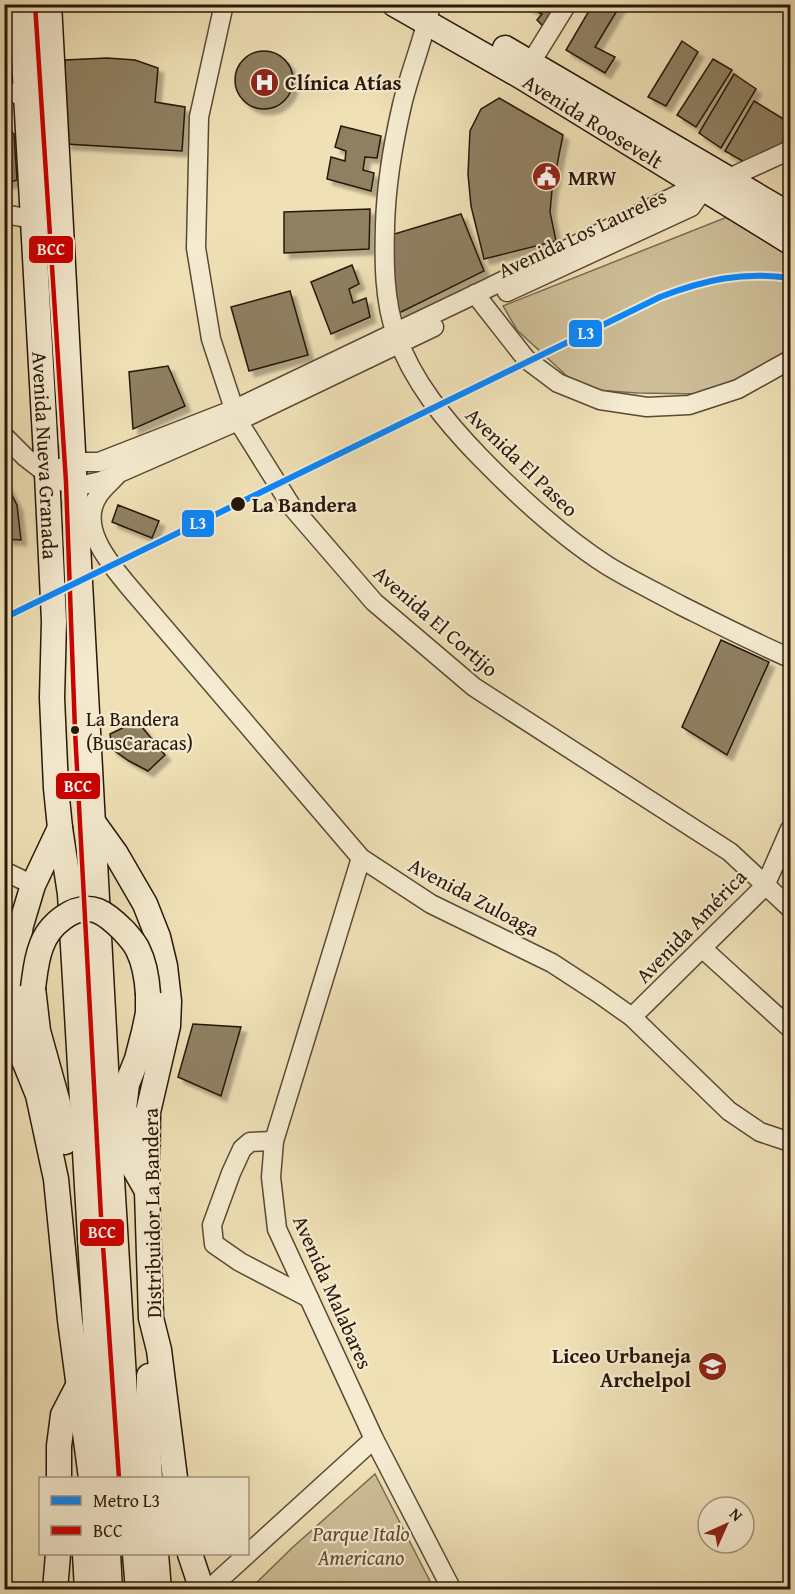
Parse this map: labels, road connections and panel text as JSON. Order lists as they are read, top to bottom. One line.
{"streets":{"main road":["Avenida Roosevelt","Avenida Nueva Granada","Distribuidor La Bandera"],"street":["Avenida Los Laureles","Avenida El Paseo","Avenida El Cortijo","Avenida Zuloaga","Avenida América","Avenida Malabares"]},"crossings":[["Avenida Roosevelt","Avenida Los Laureles"],["Avenida Roosevelt","Avenida El Paseo"],["Avenida Los Laureles","Avenida Nueva Granada"],["Avenida Los Laureles","Avenida El Paseo"],["Avenida Los Laureles","Avenida El Cortijo"],["Avenida Los Laureles","Avenida Zuloaga"],["Avenida Nueva Granada","Avenida Zuloaga"],["Avenida Nueva Granada","Distribuidor La Bandera"],["Avenida El Cortijo","Avenida América"],["Avenida Zuloaga","Avenida América"],["Avenida Zuloaga","Avenida Malabares"]],"parks":["Parque Italo Americano"],"places":{"hospital":["Clínica Atías"],"public building":["MRW"],"other":["La Bandera","La Bandera (BusCaracas)"],"school or university":["Liceo Urbaneja Archelpol"]},"lines":["transit line BCC","metro line L3"],"legend":["Metro L3","BCC"],"north":"top right"}
